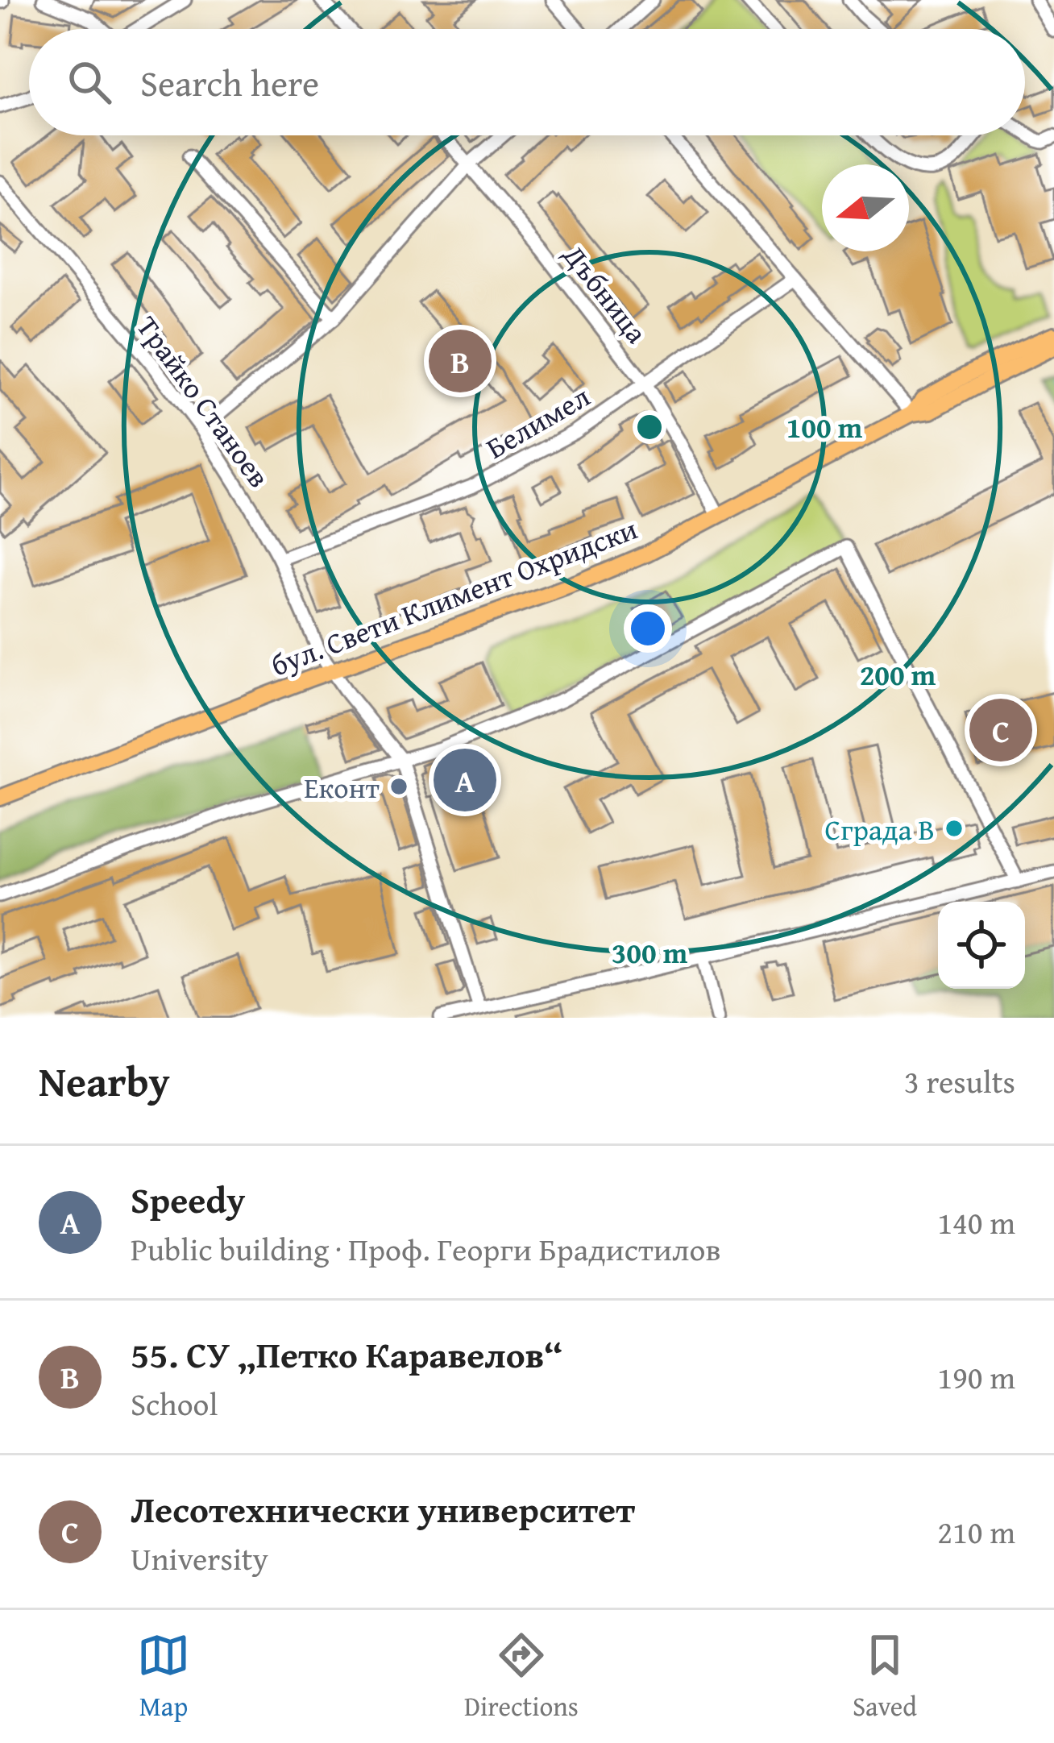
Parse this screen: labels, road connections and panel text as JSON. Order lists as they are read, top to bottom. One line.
{"streets":{"main road":["бул. Свети Климент Охридски"],"street":["Дъбница","Трайко Станоев","Белимел"]},"crossings":[["Дъбница","Белимел"],["Дъбница","бул. Свети Климент Охридски"],["Трайко Станоев","Белимел"],["Трайко Станоев","бул. Свети Климент Охридски"]],"places":["Еконт","Сграда В"],"north":"left","page":{"search":"Search here","pins":["B","C","A"],"heading":["Nearby","3 results"],"list":[{"mark":"A","name":"Speedy","note":"Public building · Проф. Георги Брадистилов","value":"140 m"},{"mark":"B","name":"55. СУ „Петко Каравелов“","note":"School","value":"190 m"},{"mark":"C","name":"Лесотехнически университет","note":"University","value":"210 m"}],"nav":["Map","Directions","Saved"]},"rings":["100 m","200 m","300 m"]}
